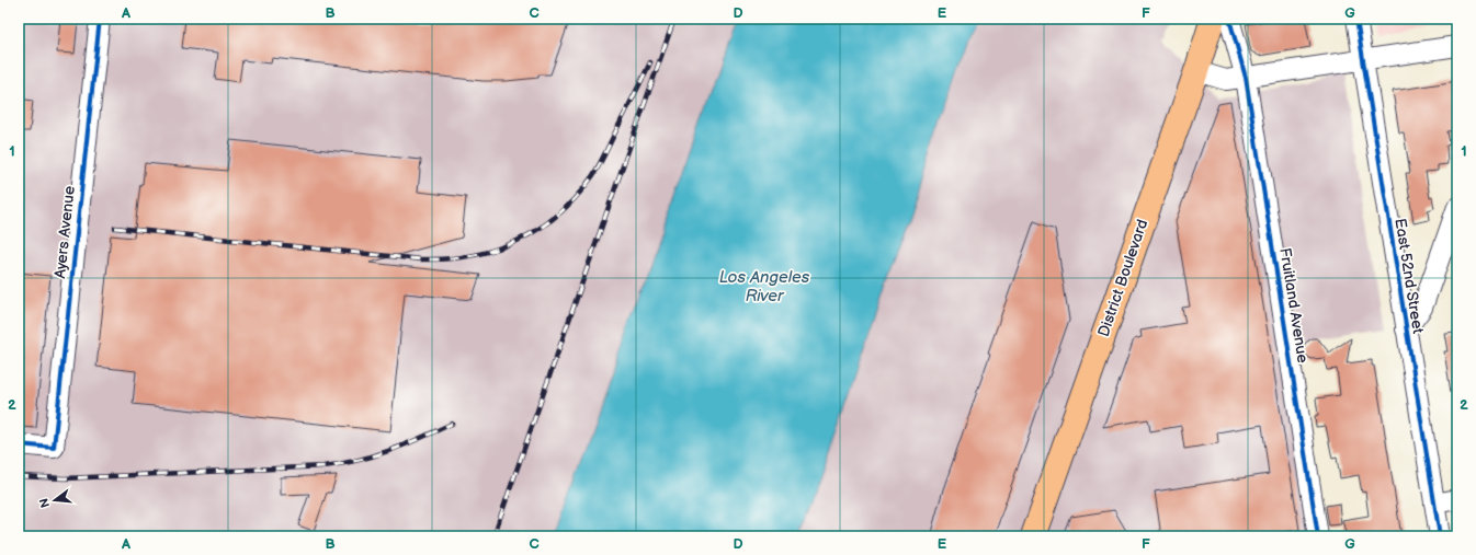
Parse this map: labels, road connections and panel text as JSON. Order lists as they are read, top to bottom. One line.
{"streets":{"main road":["District Boulevard"],"street":["Ayers Avenue","East 52nd Street","Fruitland Avenue"]},"water":["Los Angeles River"],"north":"left","grid":{"columns":["A","B","C","D","E","F","G"],"rows":["1","2"]}}
